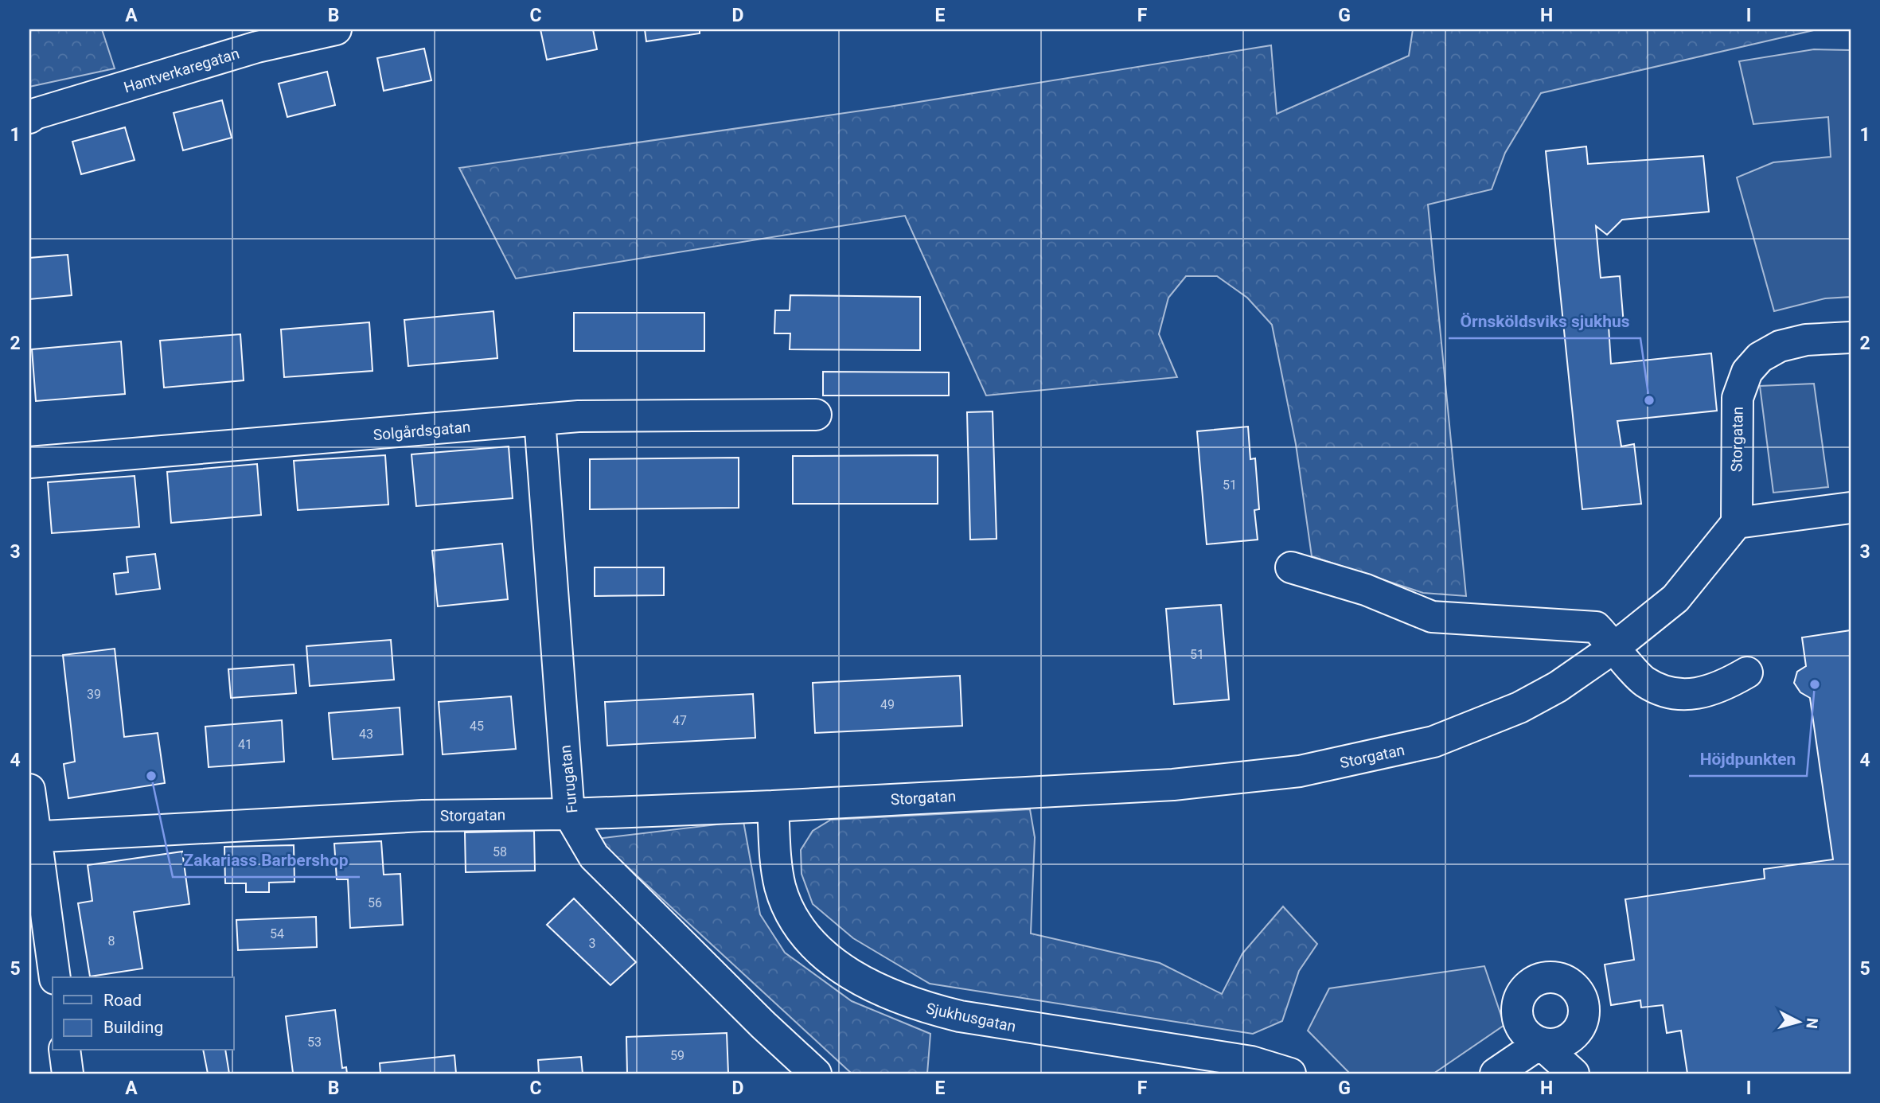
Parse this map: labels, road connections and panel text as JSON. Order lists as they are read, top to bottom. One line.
{"streets":{"street":["Hantverkaregatan","Solgårdsgatan","Storgatan","Furugatan","Sjukhusgatan"]},"crossings":[["Solgårdsgatan","Furugatan"],["Storgatan","Furugatan"],["Storgatan","Sjukhusgatan"]],"places":["Örnsköldsviks sjukhus","Höjdpunkten","Zakariass Barbershop"],"house_numbers":["51","51","39","49","47","45","43","41","58","56","54","8","3","53","59"],"legend":["Road","Building"],"north":"right","grid":{"columns":["A","B","C","D","E","F","G","H","I"],"rows":["1","2","3","4","5"]}}
